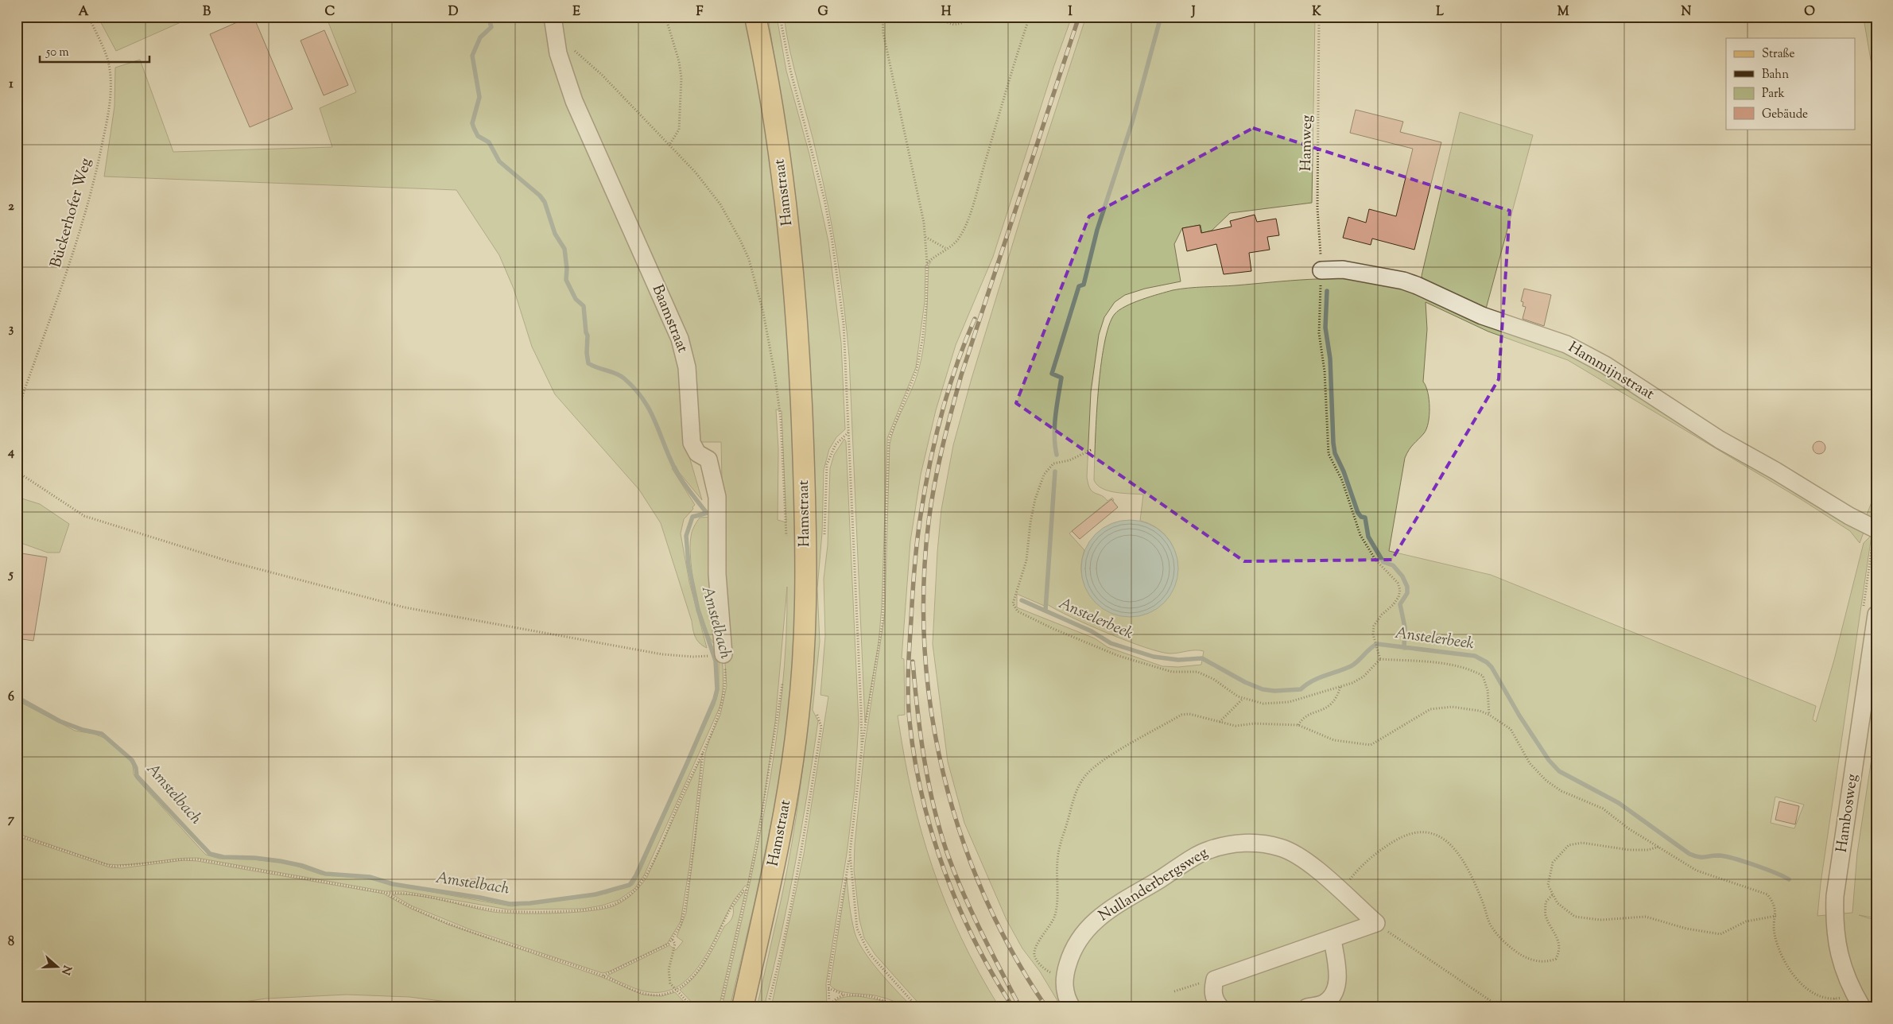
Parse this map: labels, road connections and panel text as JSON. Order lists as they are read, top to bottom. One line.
{"streets":{"main road":["Hamstraat"],"street":["Baamstraat","Hammijnstraat","Hambosweg","Nullanderbergsweg"],"path":["Hamweg","Bückerhofer Weg"]},"crossings":[["Hamweg","Hammijnstraat"]],"water":["Anstelerbeek","Amstelbach"],"legend":["Straße","Bahn","Park","Gebäude"],"scale_bar":"50 m","north":"right","grid":{"columns":["A","B","C","D","E","F","G","H","I","J","K","L","M","N","O"],"rows":["1","2","3","4","5","6","7","8"]}}
